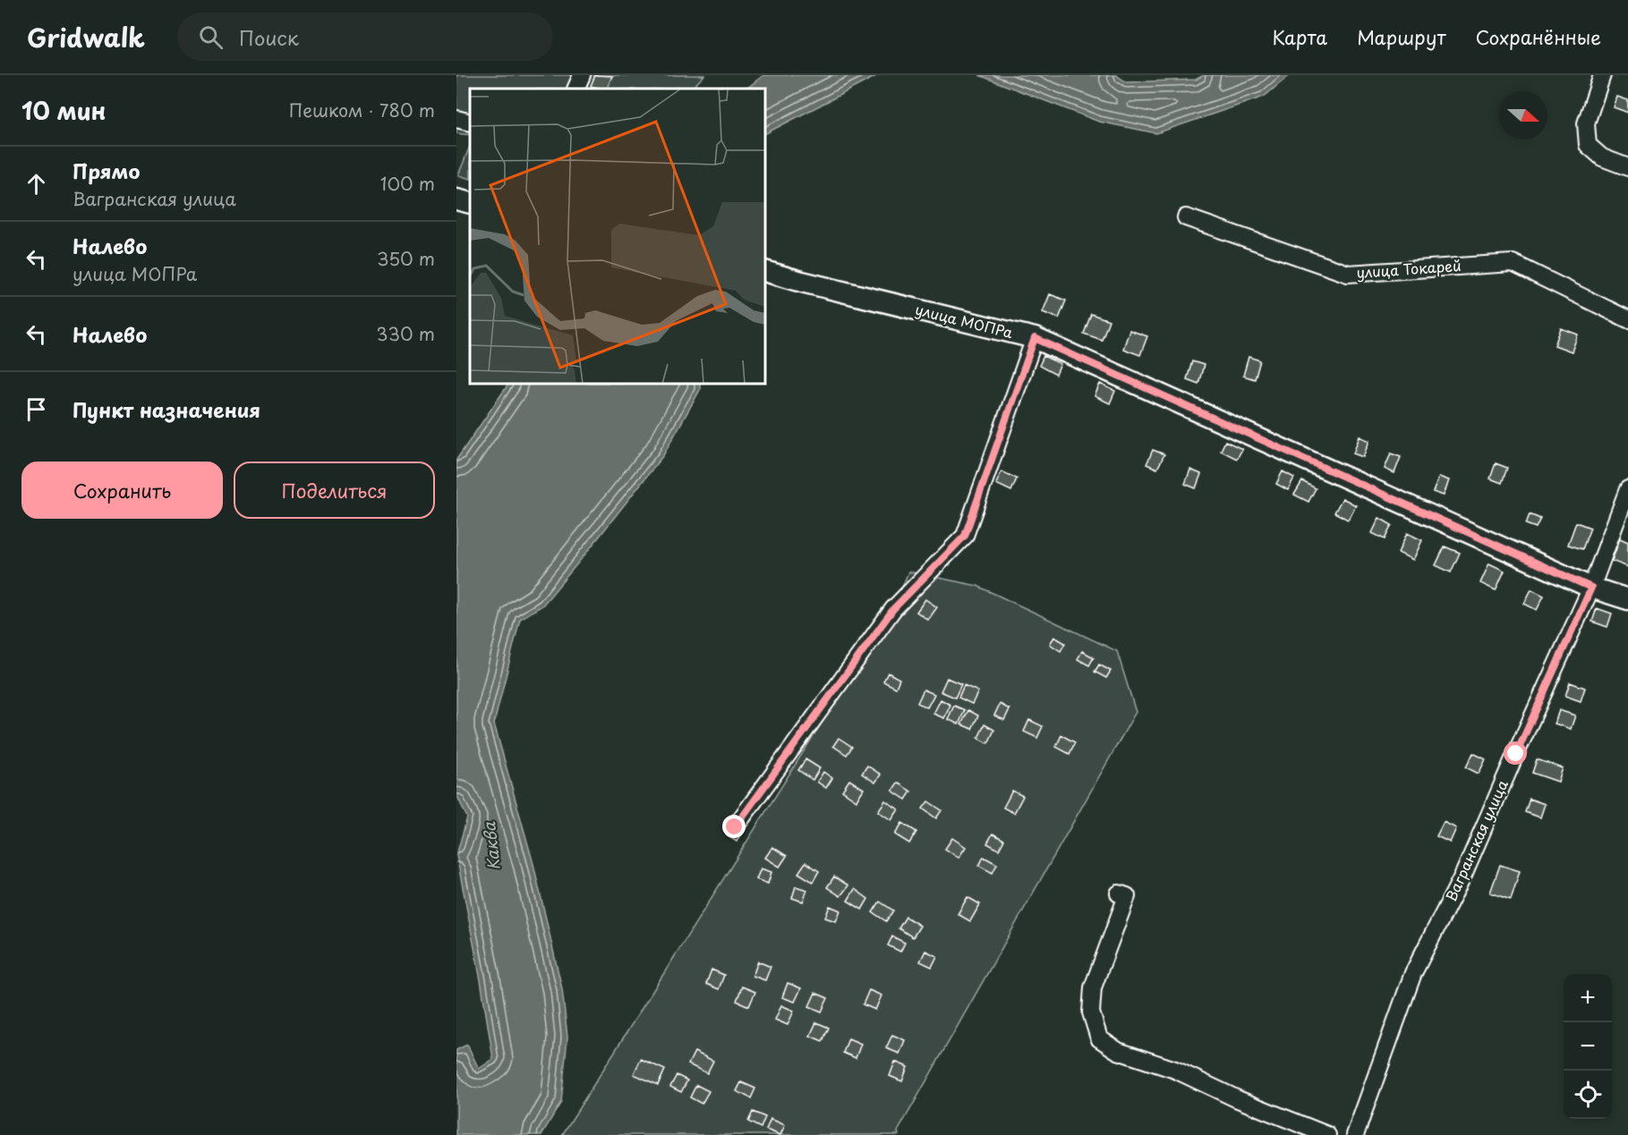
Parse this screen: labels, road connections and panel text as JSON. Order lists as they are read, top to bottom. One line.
{"streets":{"main road":["улица МОПРа"],"street":["улица Токарей","Вагранская улица"]},"crossings":[["улица МОПРа","Вагранская улица"]],"water":["Каква"],"north":"right","page":{"header":"Gridwalk","search":"Поиск","nav":["Карта","Маршрут","Сохранённые"],"heading":["10 мин","Пешком · 780 m"],"list":[["Прямо","Вагранская улица","100 m"],["Налево","улица МОПРа","350 m"],["Налево","330 m"],"Пункт назначения"],"buttons":["Сохранить","Поделиться"],"map_buttons":["+","−"]}}
